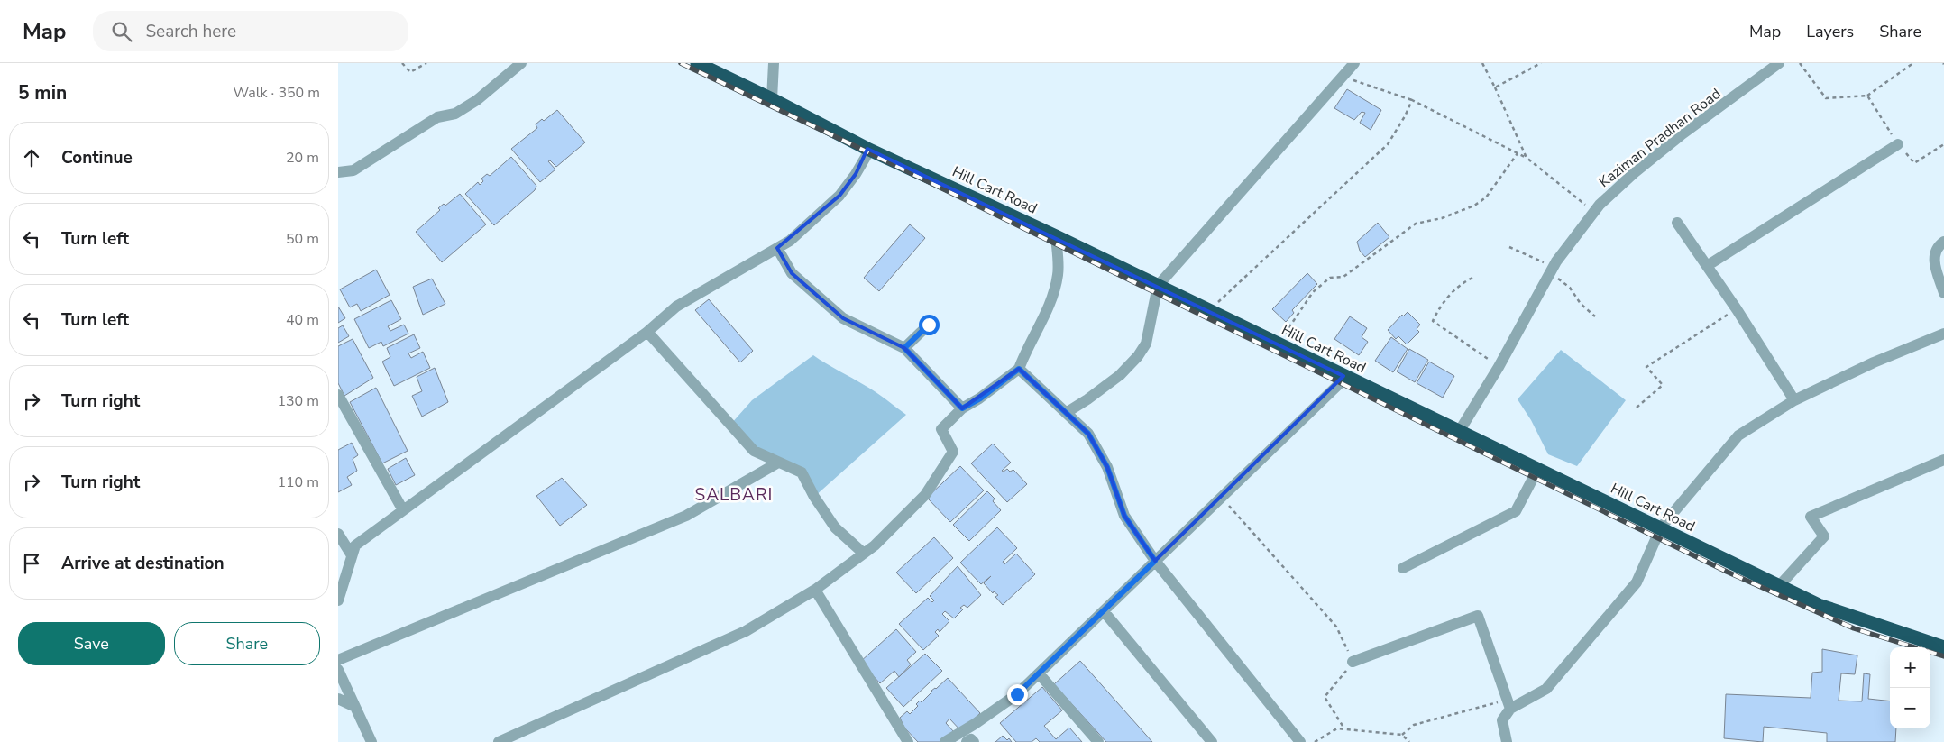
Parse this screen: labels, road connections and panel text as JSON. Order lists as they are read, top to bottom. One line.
{"streets":{"highway":["Hill Cart Road"],"street":["Kaziman Pradhan Road"]},"crossings":[["Kaziman Pradhan Road","Hill Cart Road"]],"districts":["SALBARI"],"page":{"header":"Map","search":"Search here","nav":["Map","Layers","Share"],"heading":["5 min","Walk · 350 m"],"list":[["Continue","20 m"],["Turn left","50 m"],["Turn left","40 m"],["Turn right","130 m"],["Turn right","110 m"],"Arrive at destination"],"buttons":["Save","Share"],"map_buttons":["+","−"]}}
